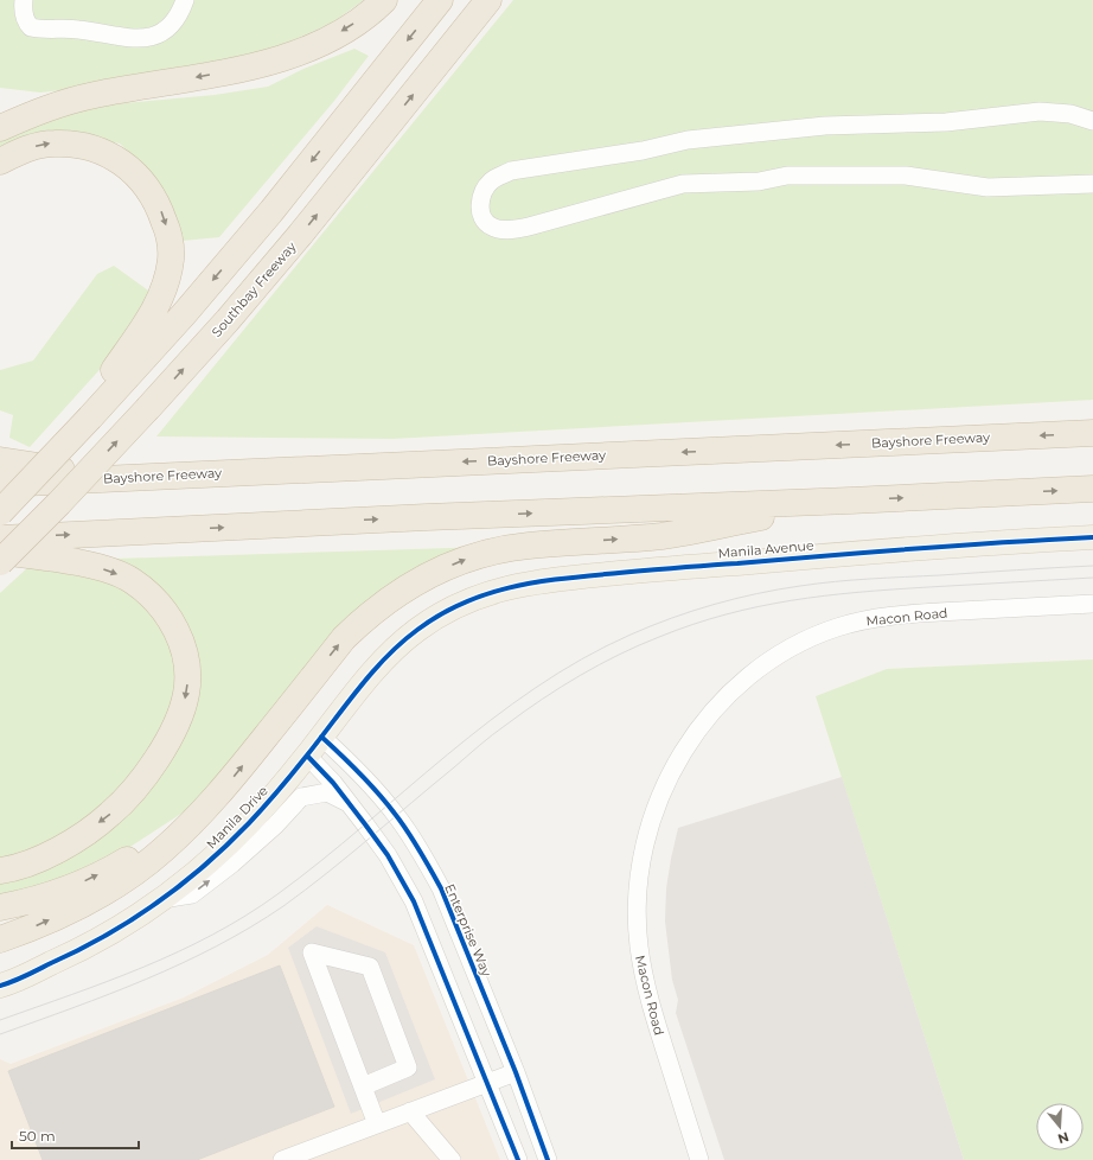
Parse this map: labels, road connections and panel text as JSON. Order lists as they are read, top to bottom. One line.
{"streets":{"highway":["Southbay Freeway","Bayshore Freeway"],"main road":["Manila Avenue","Manila Drive"],"street":["Macon Road","Enterprise Way"]},"crossings":[["Manila Avenue","Manila Drive"],["Manila Drive","Enterprise Way"]],"scale_bar":"50 m","north":"bottom"}
